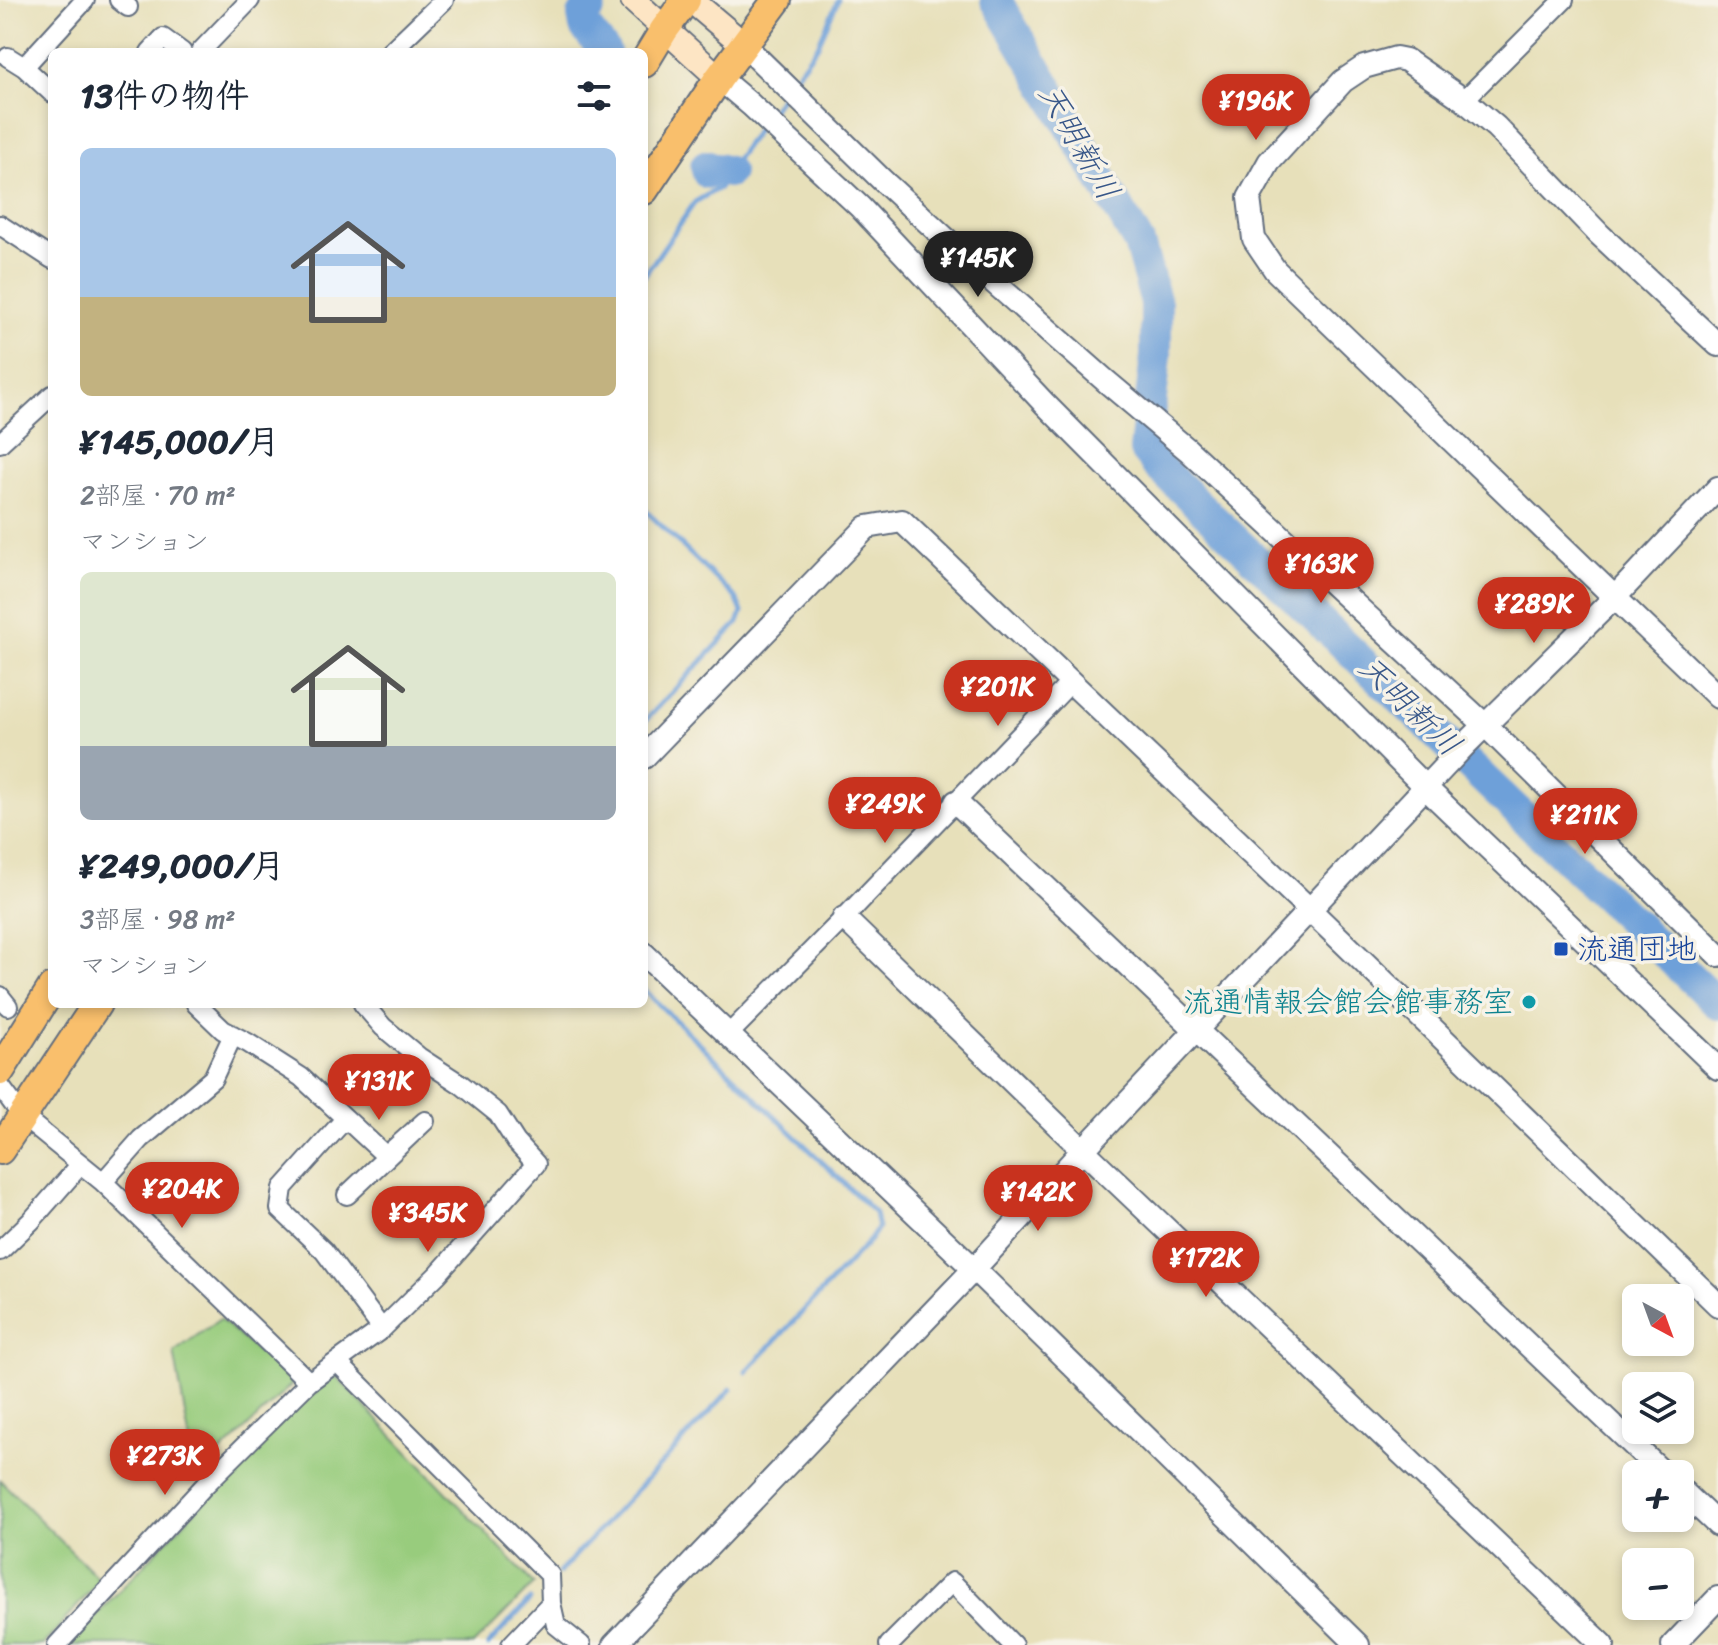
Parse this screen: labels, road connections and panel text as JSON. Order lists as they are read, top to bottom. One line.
{"water":["天明新川"],"places":{"transit":["流通団地"],"other":["流通情報会館会館事務室"]},"north":"bottom right","page":{"heading":"13件の物件","price":["¥196K","¥145K","¥163K","¥289K","¥201K","¥249K","¥211K","¥131K","¥204K","¥142K","¥345K","¥172K","¥273K"],"list":[{"name":"¥145,000/月","note":"2部屋 · 70 m² · マンション"},{"name":"¥249,000/月","note":"3部屋 · 98 m² · マンション"}],"map_buttons":["+","−"]}}
